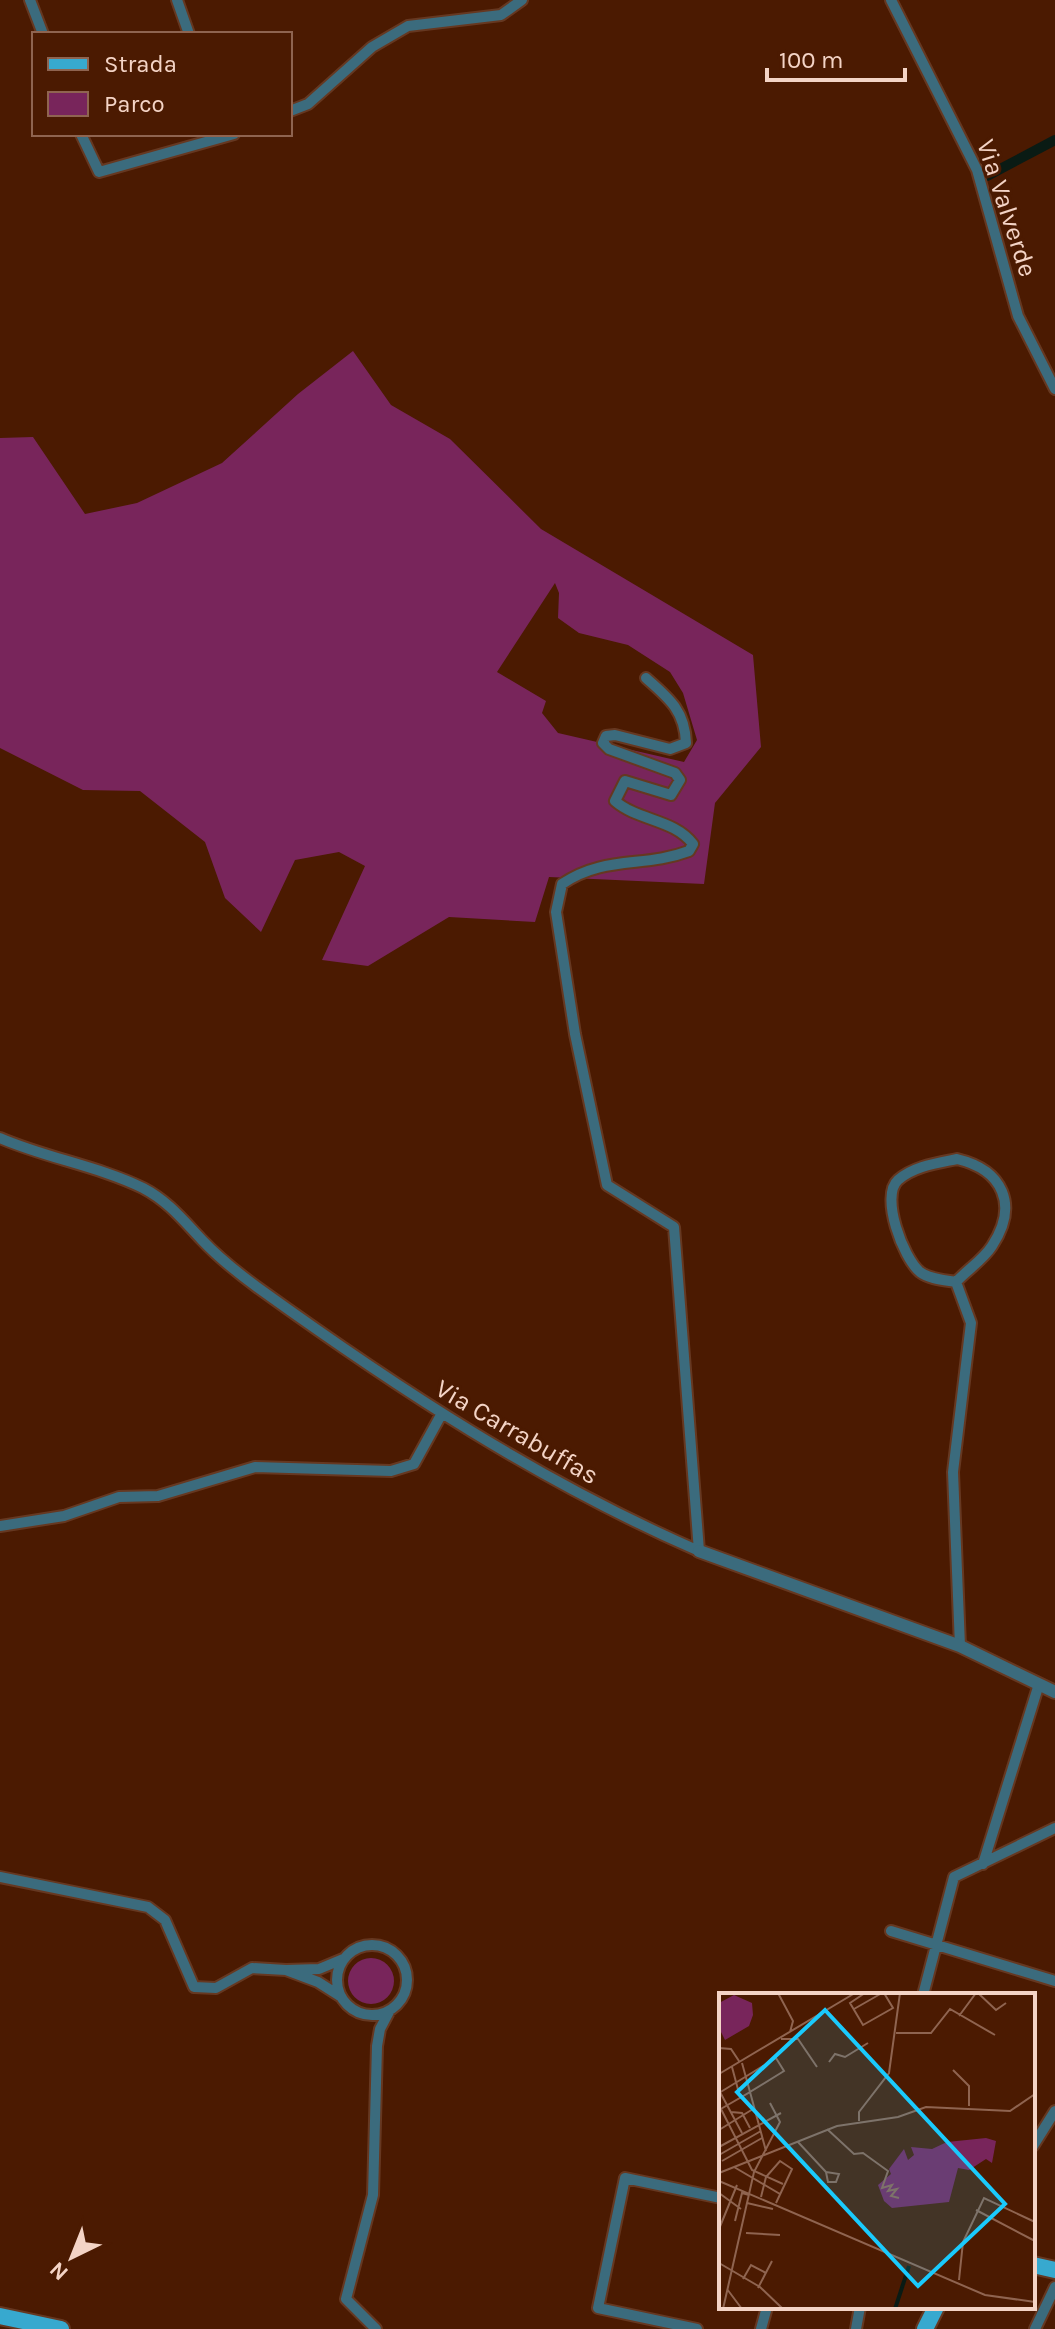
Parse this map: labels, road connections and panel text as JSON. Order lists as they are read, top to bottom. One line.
{"streets":{"street":["Via Valverde","Via Carrabuffas"]},"legend":["Strada","Parco"],"scale_bar":"100 m","north":"bottom left"}
